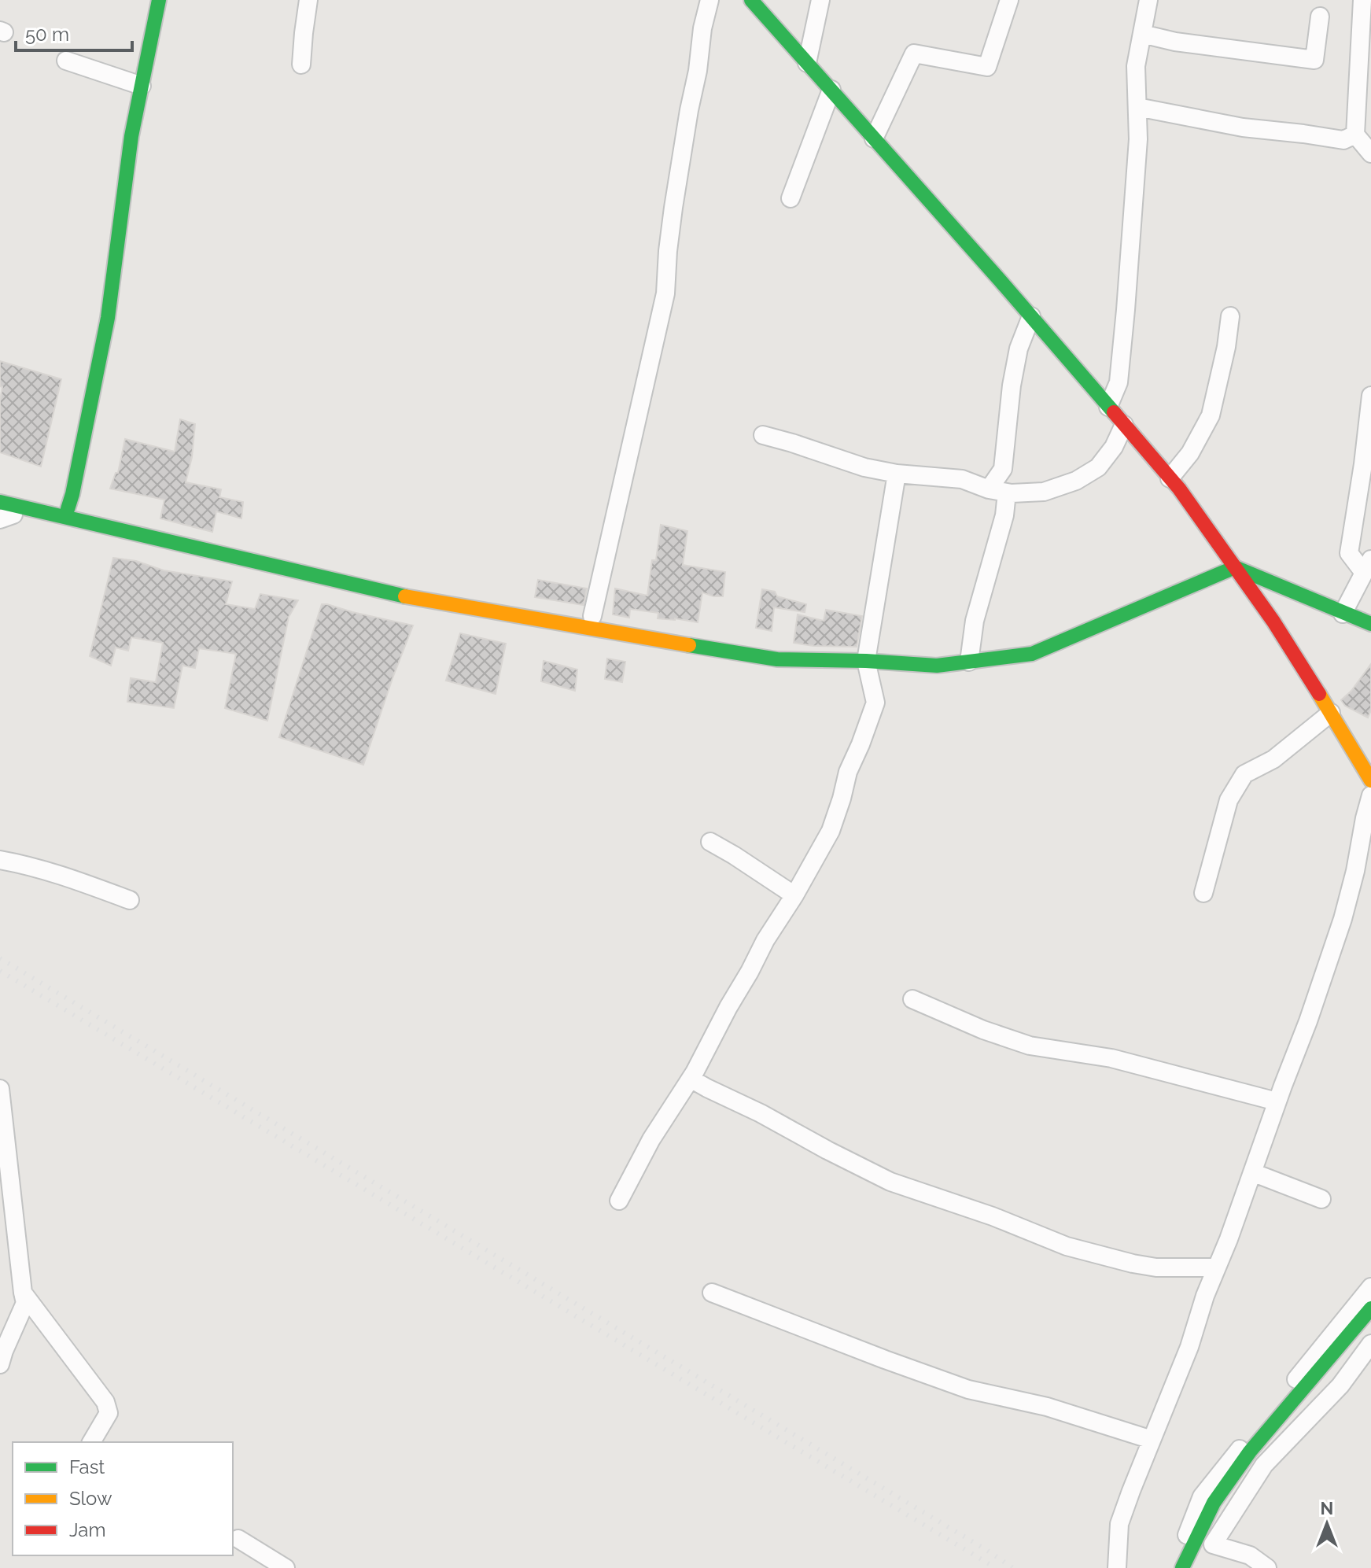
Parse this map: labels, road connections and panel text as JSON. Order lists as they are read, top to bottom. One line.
{"legend":["Fast","Slow","Jam"],"scale_bar":"50 m","north":"top"}
